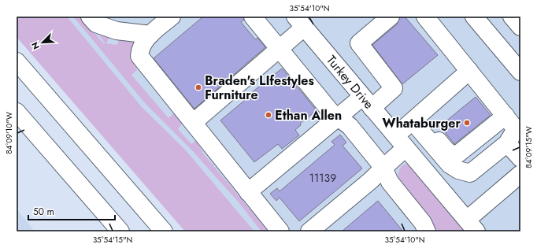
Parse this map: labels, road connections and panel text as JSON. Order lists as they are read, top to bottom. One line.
{"streets":{"main road":["Turkey Drive"]},"places":["Braden's LIfestyles Furniture","Ethan Allen","Whataburger"],"house_numbers":["11139"],"scale_bar":"50 m","north":"bottom left","coordinates":["35°54'10\"N","84°09'10\"W","84°09'15\"W","35°54'15\"N"]}
